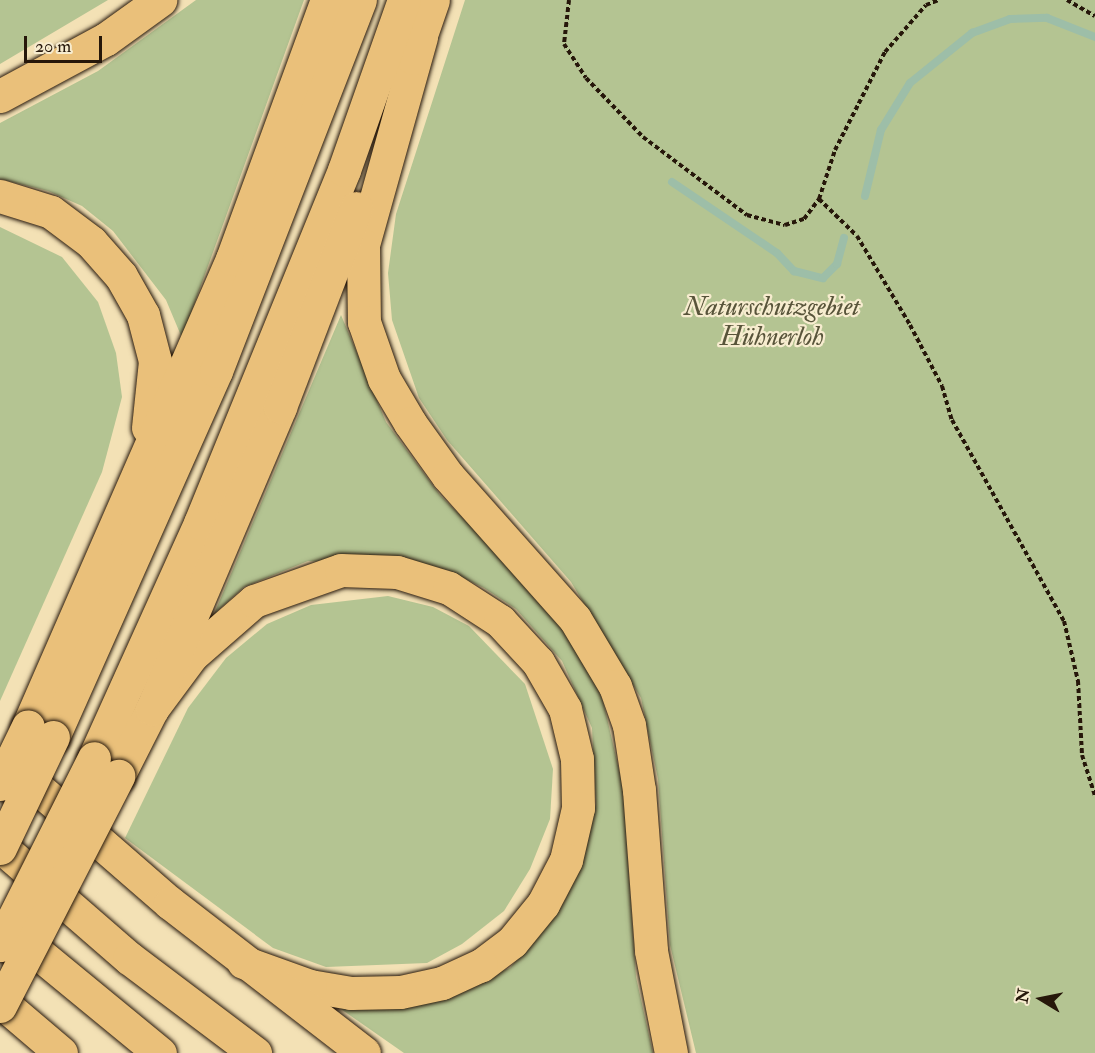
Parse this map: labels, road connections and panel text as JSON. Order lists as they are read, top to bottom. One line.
{"parks":["Naturschutzgebiet Hühnerloh"],"scale_bar":"20 m","north":"left"}
